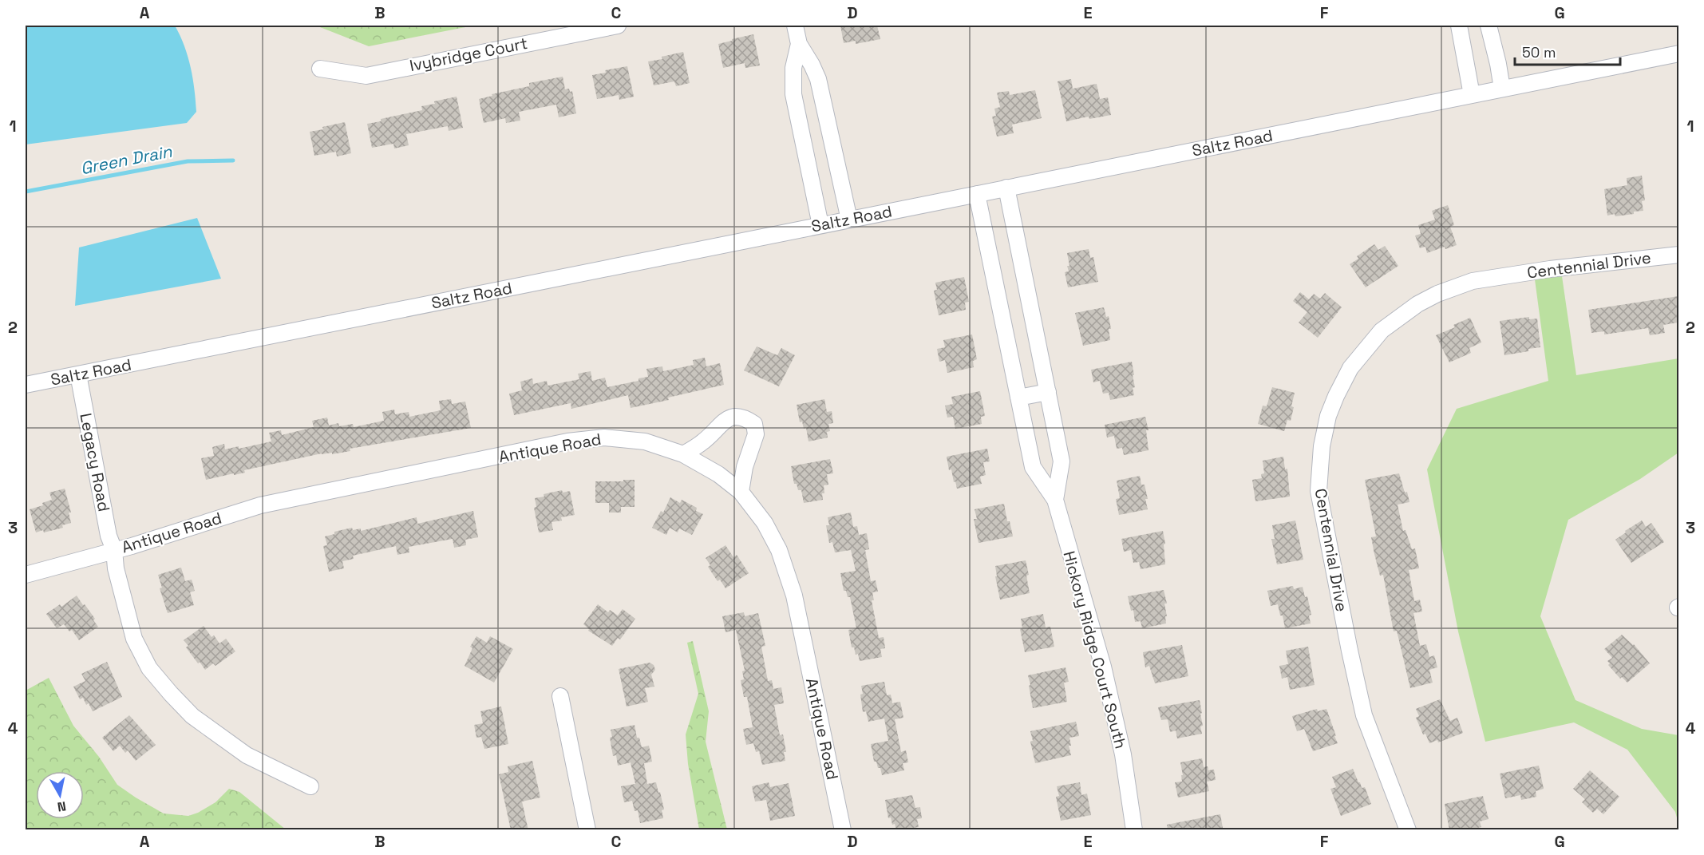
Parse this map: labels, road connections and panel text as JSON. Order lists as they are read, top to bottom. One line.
{"streets":{"street":["Ivybridge Court","Saltz Road","Centennial Drive","Antique Road","Legacy Road","Hickory Ridge Court South"]},"crossings":[["Saltz Road","Legacy Road"],["Saltz Road","Hickory Ridge Court South"],["Antique Road","Legacy Road"]],"water":["Green Drain"],"scale_bar":"50 m","north":"bottom","grid":{"columns":["A","B","C","D","E","F","G"],"rows":["1","2","3","4"]}}
